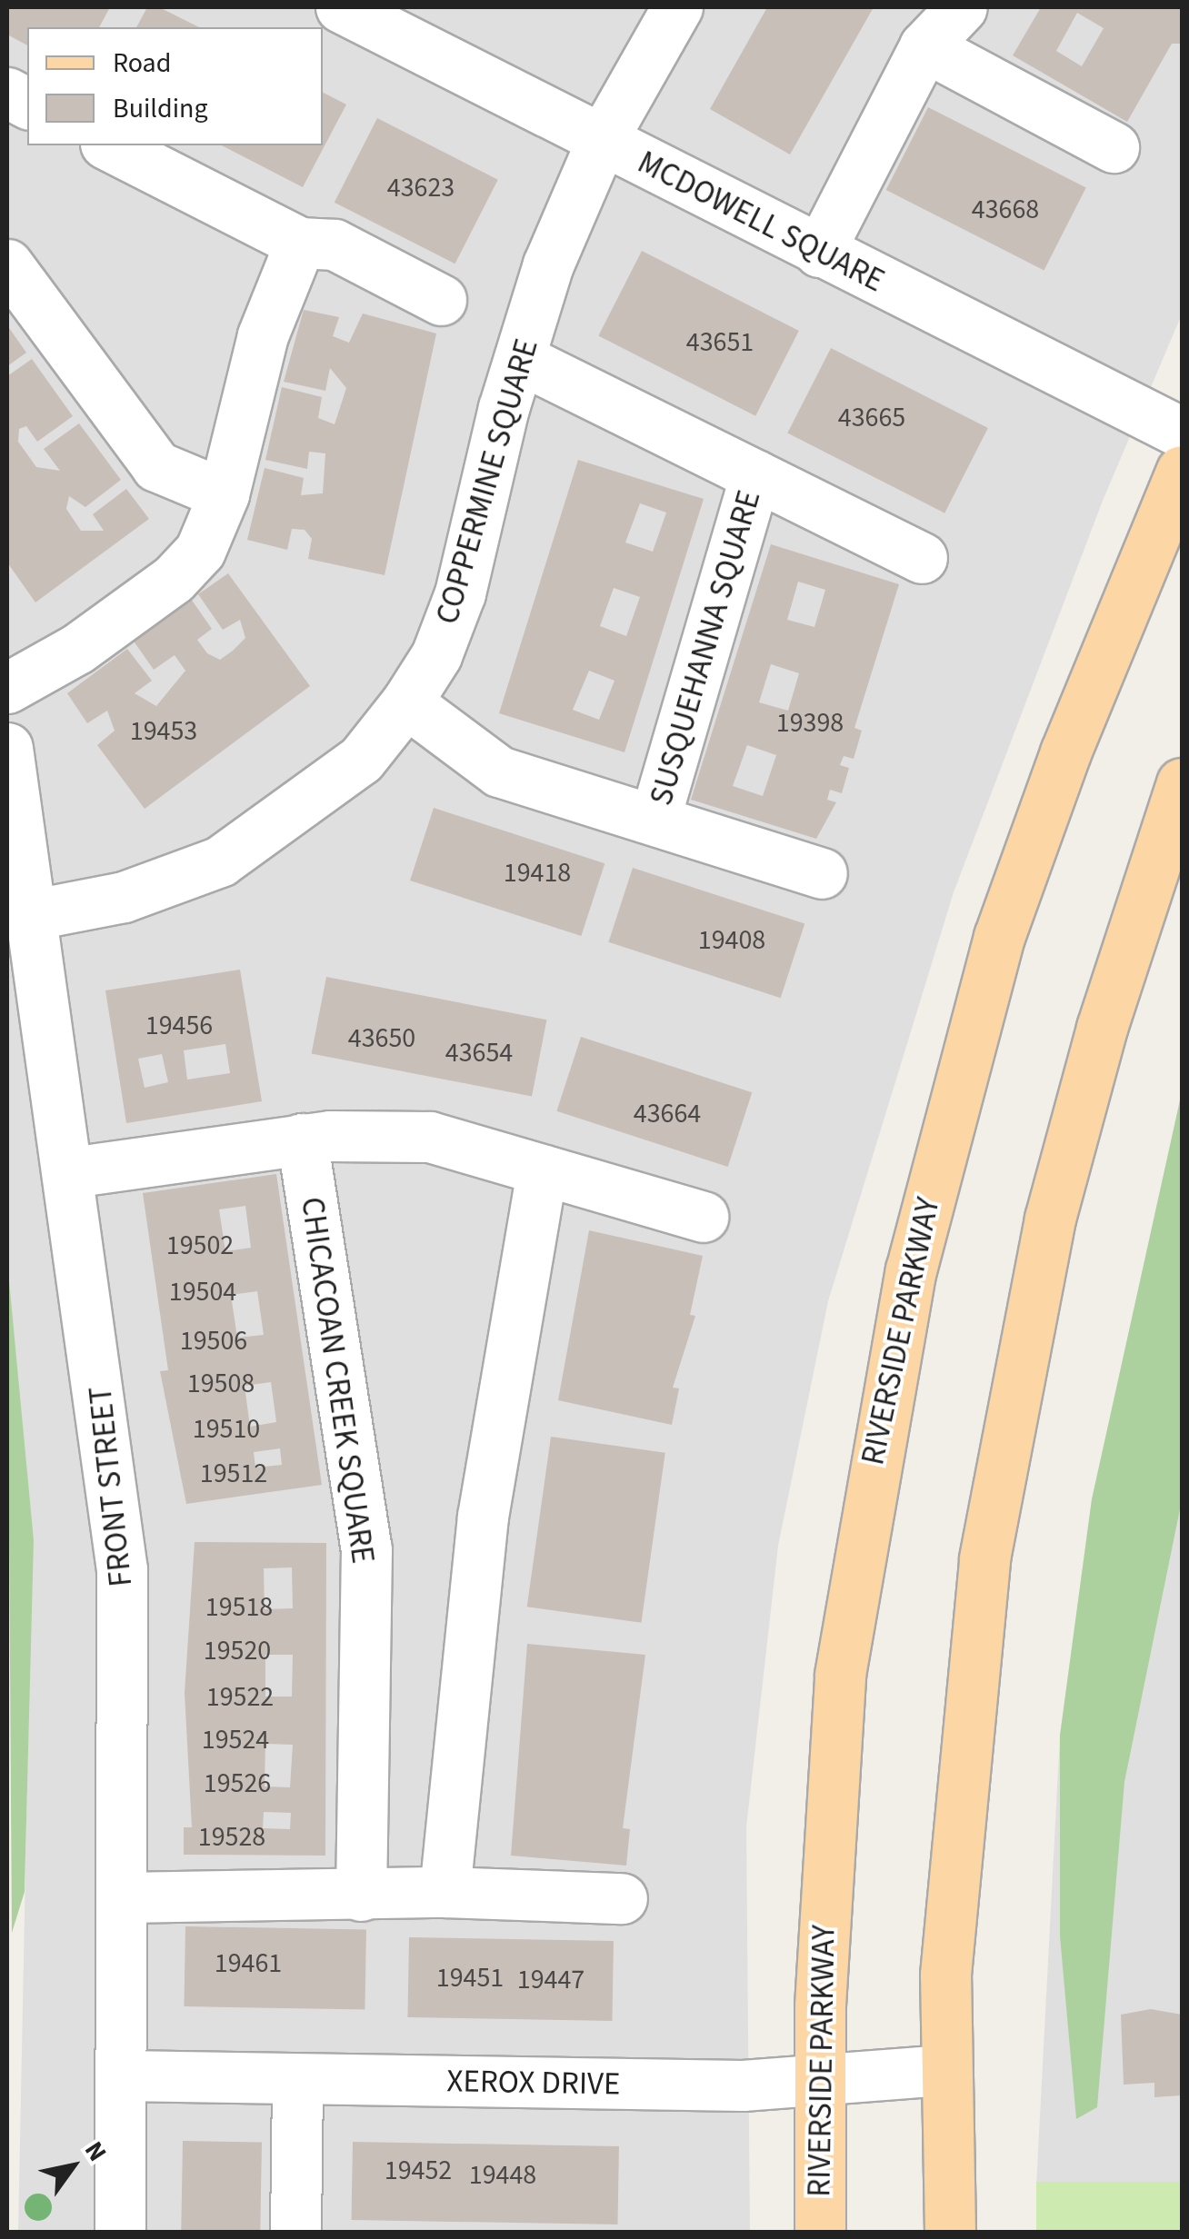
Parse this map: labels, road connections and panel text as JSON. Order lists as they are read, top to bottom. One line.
{"streets":{"main road":["RIVERSIDE PARKWAY"],"street":["MCDOWELL SQUARE","COPPERMINE SQUARE","SUSQUEHANNA SQUARE","CHICACOAN CREEK SQUARE","FRONT STREET","XEROX DRIVE"]},"crossings":[["MCDOWELL SQUARE","COPPERMINE SQUARE"],["COPPERMINE SQUARE","SUSQUEHANNA SQUARE"],["COPPERMINE SQUARE","FRONT STREET"],["RIVERSIDE PARKWAY","XEROX DRIVE"],["FRONT STREET","XEROX DRIVE"]],"house_numbers":["43623","43668","43651","43665","19398","19453","19418","19408","19456","43650","43654","43664","19502","19504","19506","19508","19510","19512","19518","19520","19522","19524","19526","19528","19461","19451","19447","19452","19448"],"legend":["Road","Building"],"north":"top right"}
